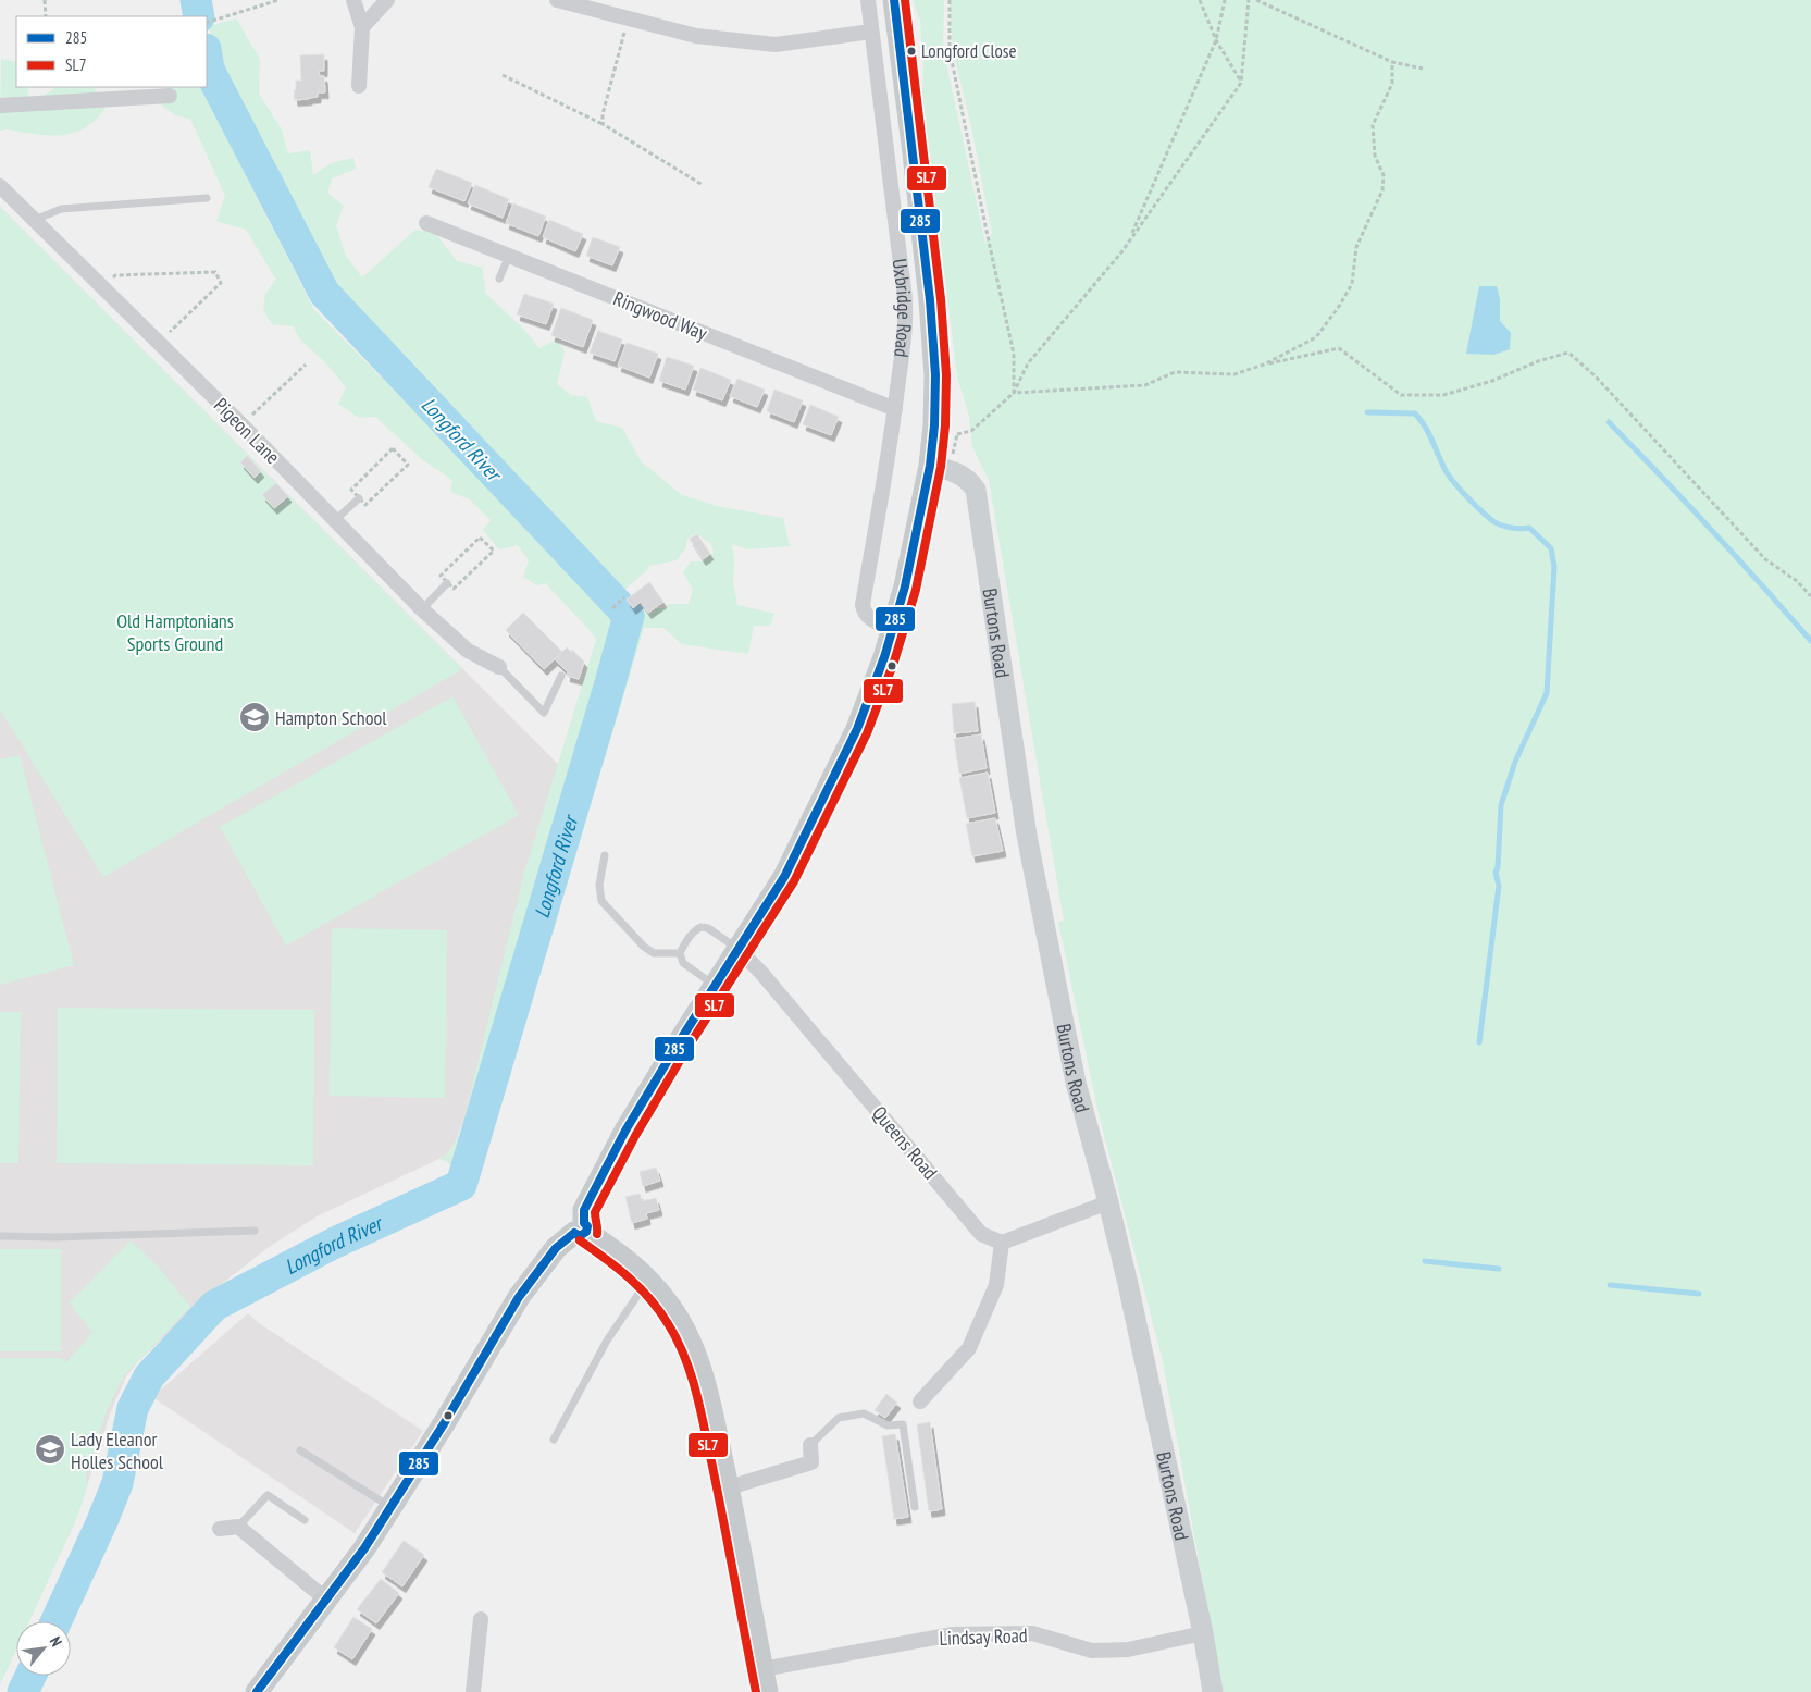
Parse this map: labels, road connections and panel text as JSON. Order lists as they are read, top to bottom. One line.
{"streets":{"main road":["Uxbridge Road"],"street":["Ringwood Way","Pigeon Lane","Burtons Road","Queens Road","Lindsay Road"]},"crossings":[["Uxbridge Road","Ringwood Way"],["Uxbridge Road","Burtons Road"],["Uxbridge Road","Queens Road"],["Burtons Road","Lindsay Road"]],"water":["Longford River"],"parks":["Old Hamptonians Sports Ground"],"places":{"other":["Longford Close"],"school or university":["Hampton School","Lady Eleanor Holles School"]},"lines":["transit line 285","transit line SL7"],"legend":["285","SL7"],"north":"top right"}
